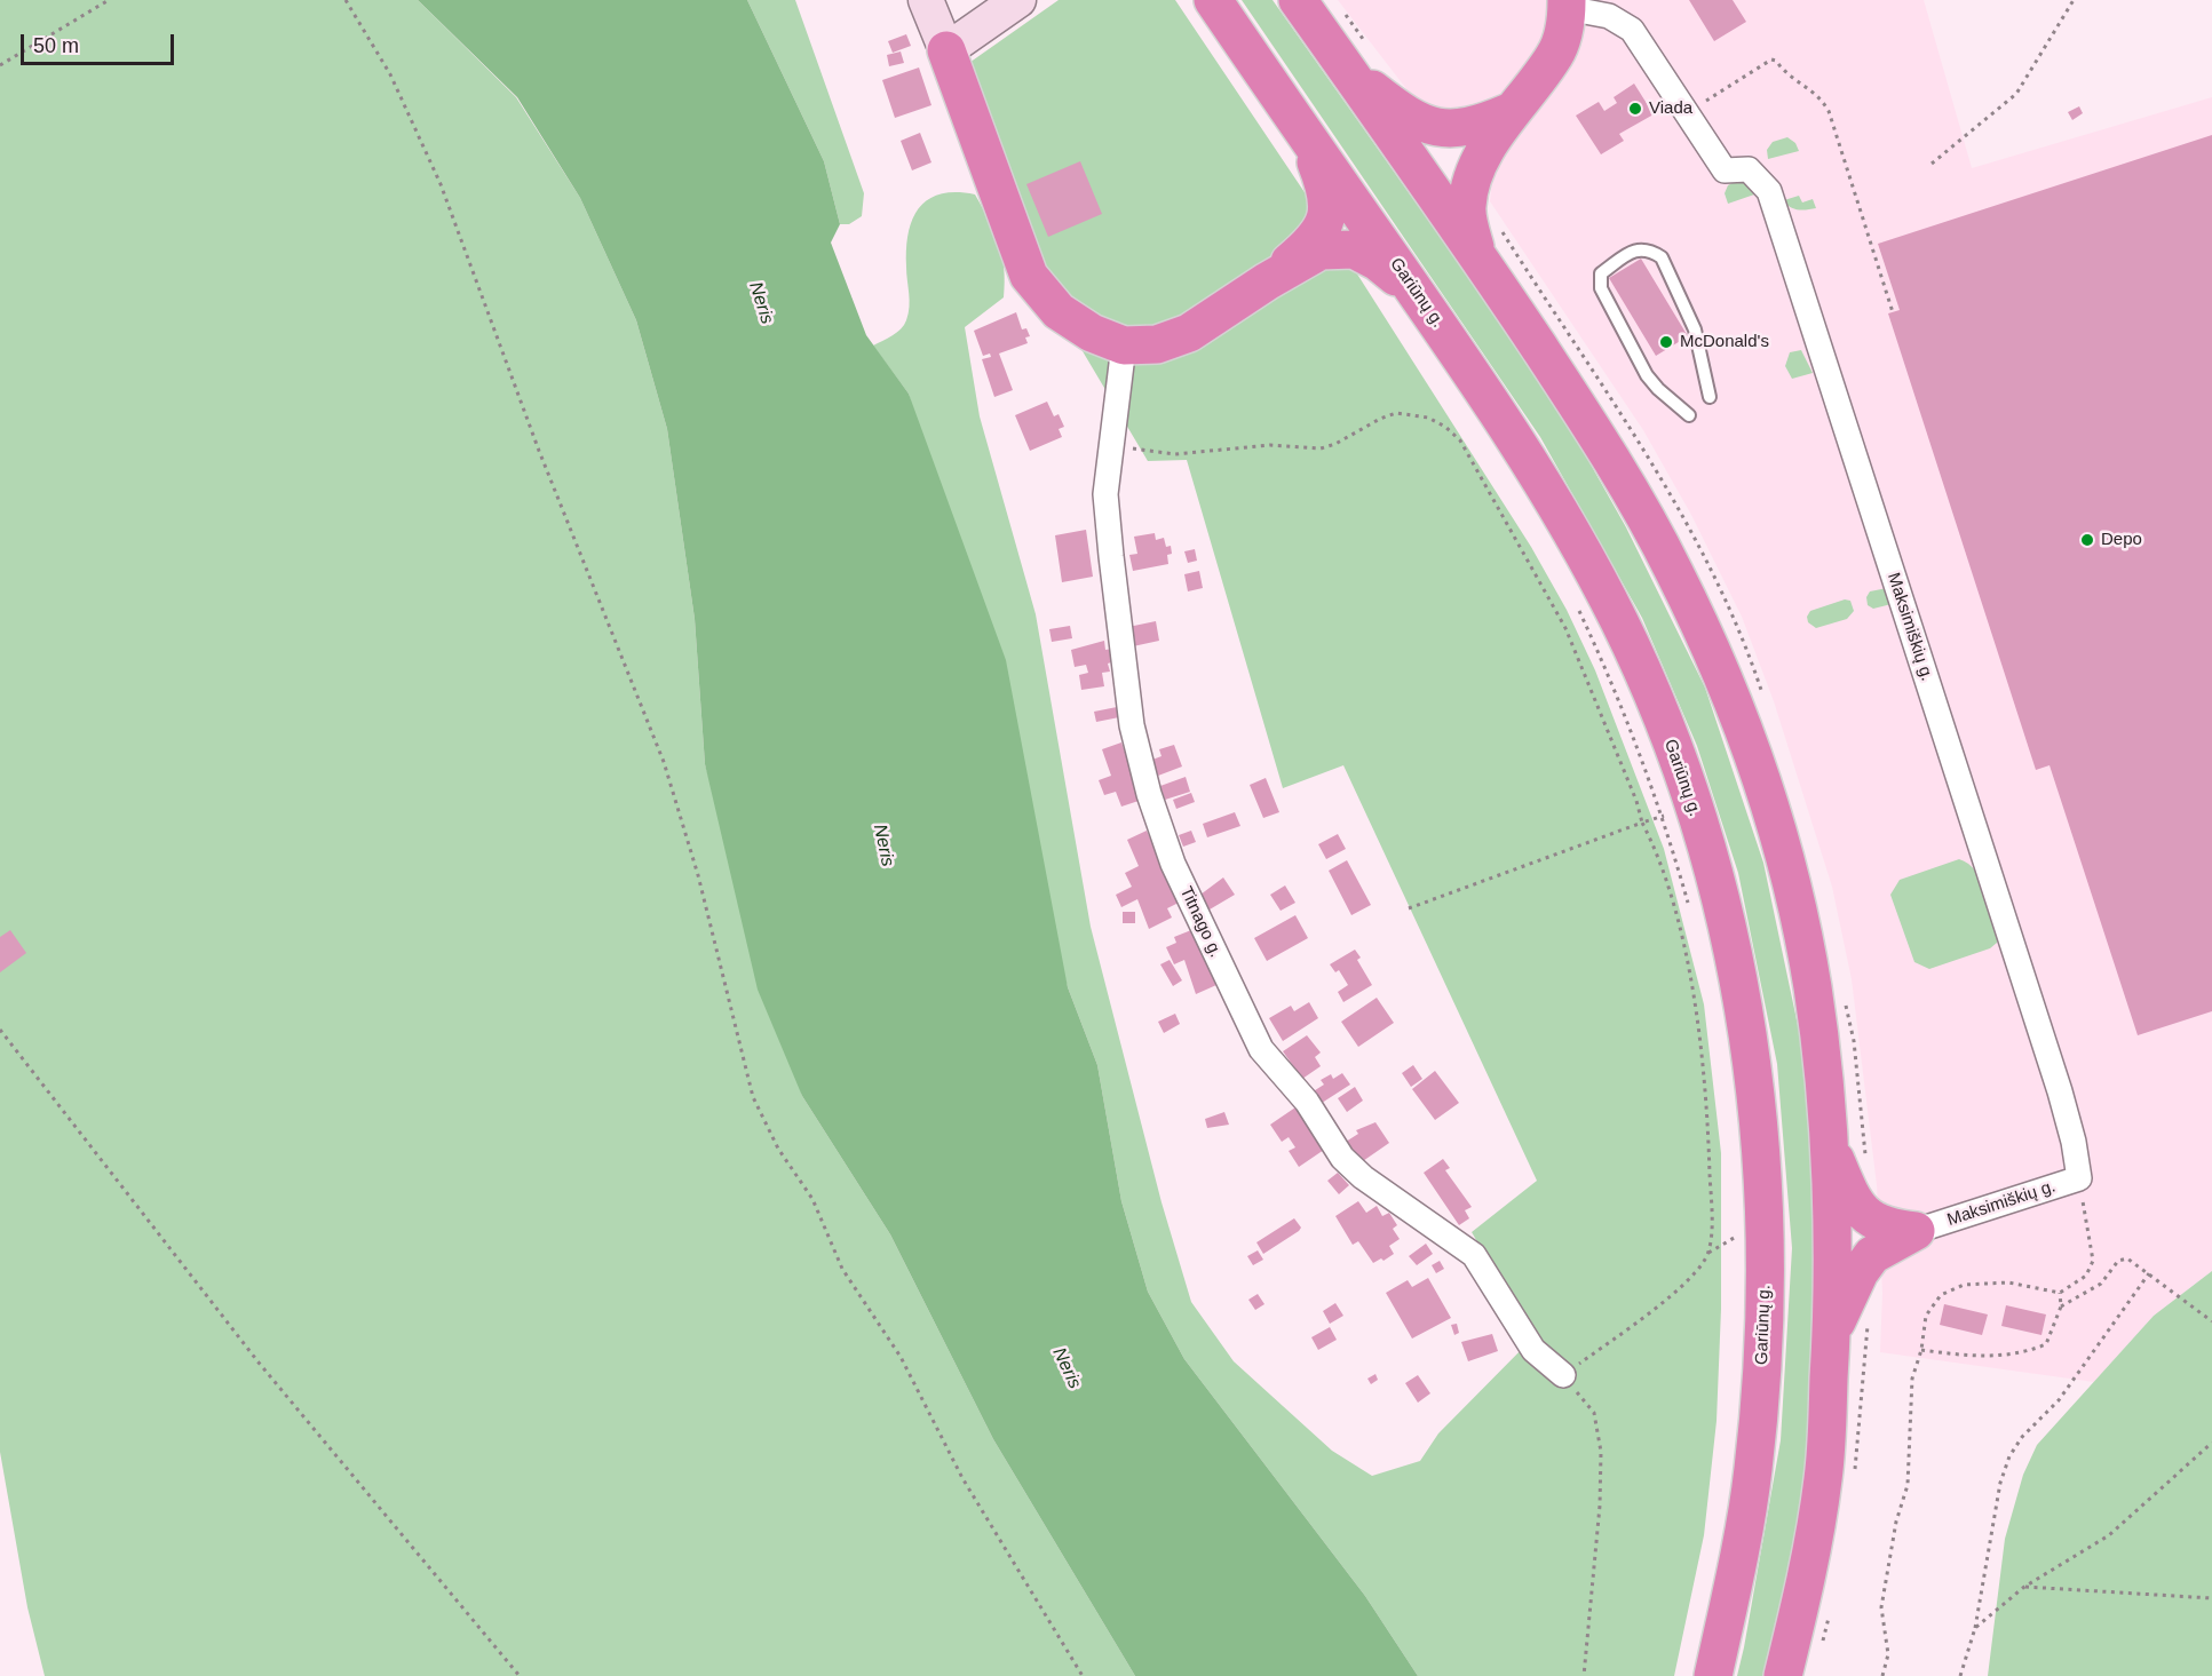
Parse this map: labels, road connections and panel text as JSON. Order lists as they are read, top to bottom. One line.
{"streets":{"highway":["Gariūnų g."],"street":["Maksimiškių g.","Titnago g."]},"water":["Neris"],"places":["Viada","McDonald's","Depo"],"scale_bar":"50 m"}
